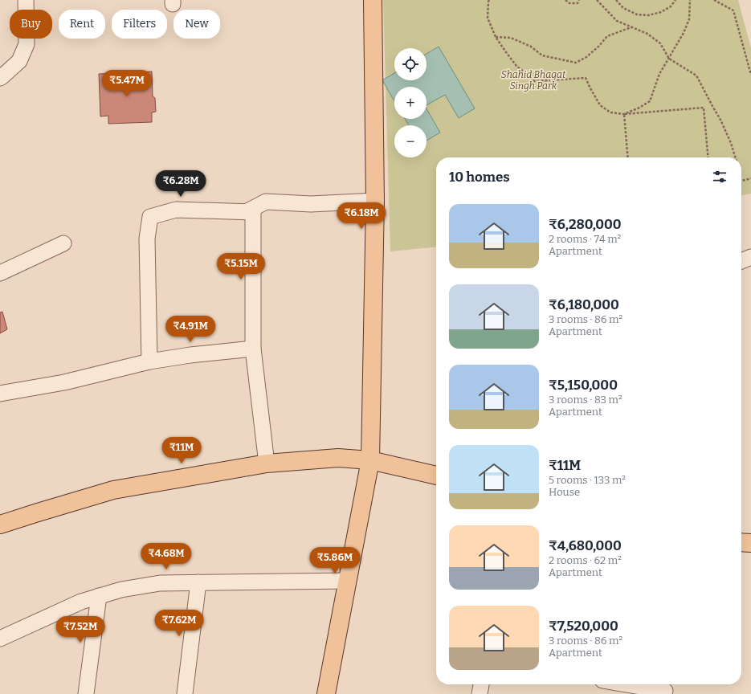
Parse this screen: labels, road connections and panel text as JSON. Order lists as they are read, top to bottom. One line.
{"parks":["Shahid Bhagat Singh Park"],"page":{"chip":["Buy","Rent","Filters","New"],"map_buttons":["+","−"],"price":["₹5.47M","₹6.28M","₹6.18M","₹5.15M","₹4.91M","₹11M","₹4.68M","₹5.86M","₹7.62M","₹7.52M"],"heading":"10 homes","list":[{"name":"₹6,280,000","note":"2 rooms · 74 m² · Apartment"},{"name":"₹6,180,000","note":"3 rooms · 86 m² · Apartment"},{"name":"₹5,150,000","note":"3 rooms · 83 m² · Apartment"},{"name":"₹11M","note":"5 rooms · 133 m² · House"},{"name":"₹4,680,000","note":"2 rooms · 62 m² · Apartment"},{"name":"₹7,520,000","note":"3 rooms · 86 m² · Apartment"}]}}
